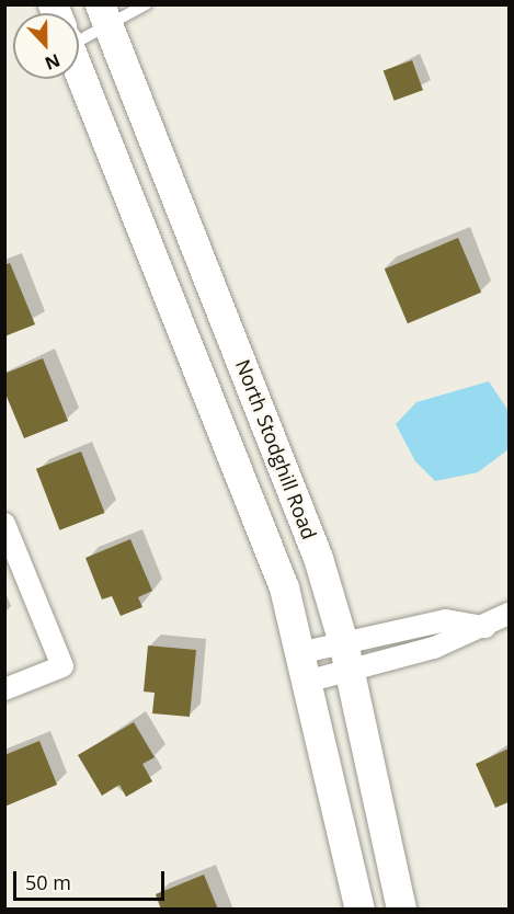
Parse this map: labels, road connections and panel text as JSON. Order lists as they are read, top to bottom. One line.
{"streets":{"main road":["North Stodghill Road"]},"scale_bar":"50 m","north":"bottom"}
